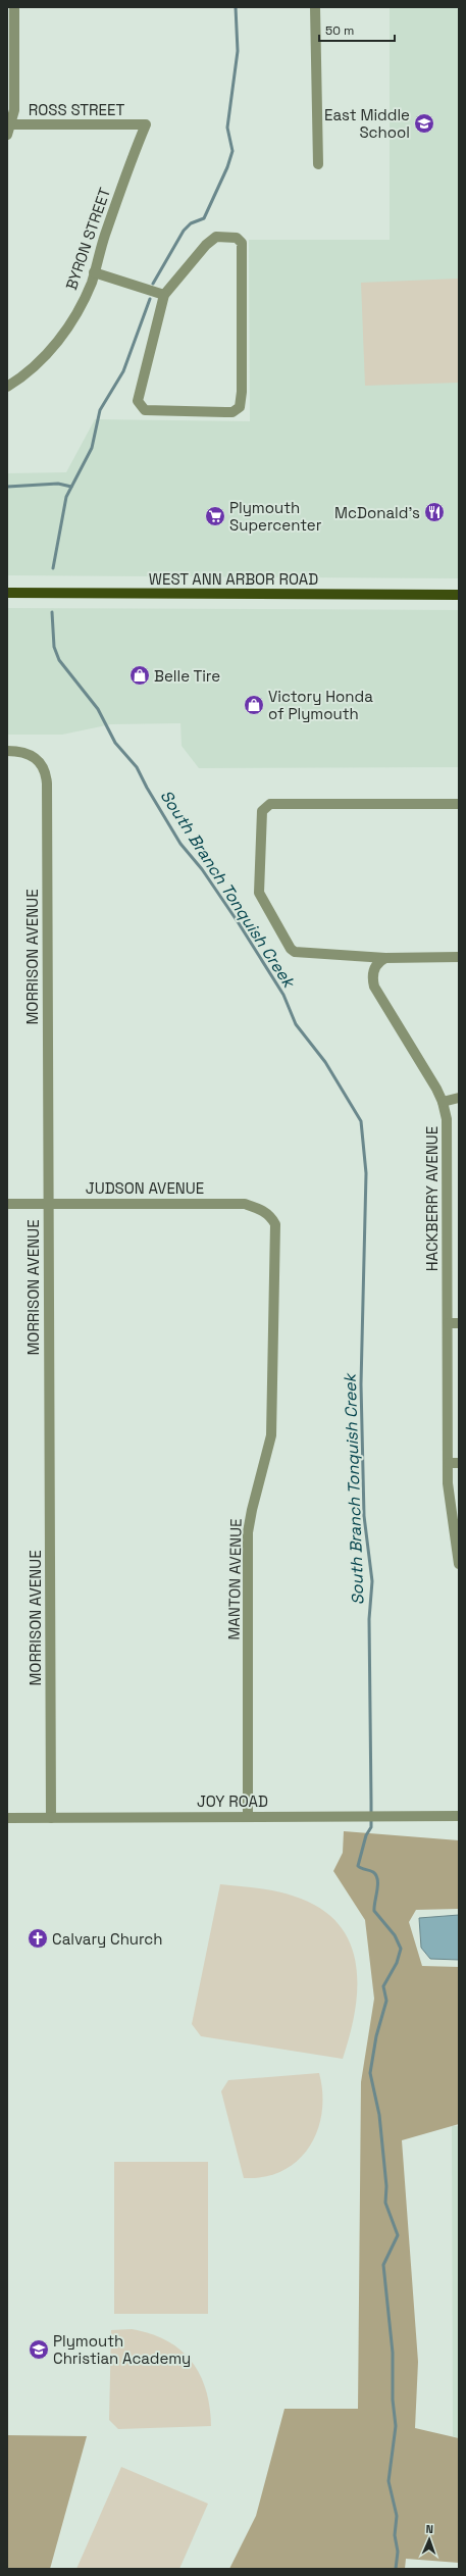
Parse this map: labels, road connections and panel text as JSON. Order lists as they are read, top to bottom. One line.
{"streets":{"main road":["WEST ANN ARBOR ROAD"],"street":["ROSS STREET","BYRON STREET","MORRISON AVENUE","JUDSON AVENUE","HACKBERRY AVENUE","MANTON AVENUE","JOY ROAD"]},"crossings":[["ROSS STREET","BYRON STREET"],["MORRISON AVENUE","JUDSON AVENUE"],["MORRISON AVENUE","JOY ROAD"],["JUDSON AVENUE","MANTON AVENUE"],["MANTON AVENUE","JOY ROAD"]],"water":["South Branch Tonquish Creek"],"places":{"school or university":["East Middle School","Plymouth Christian Academy"],"restaurant":["McDonald's"],"supermarket":["Plymouth Supercenter"],"shop":["Belle Tire","Victory Honda of Plymouth"],"church":["Calvary Church"]},"scale_bar":"50 m","north":"top"}
